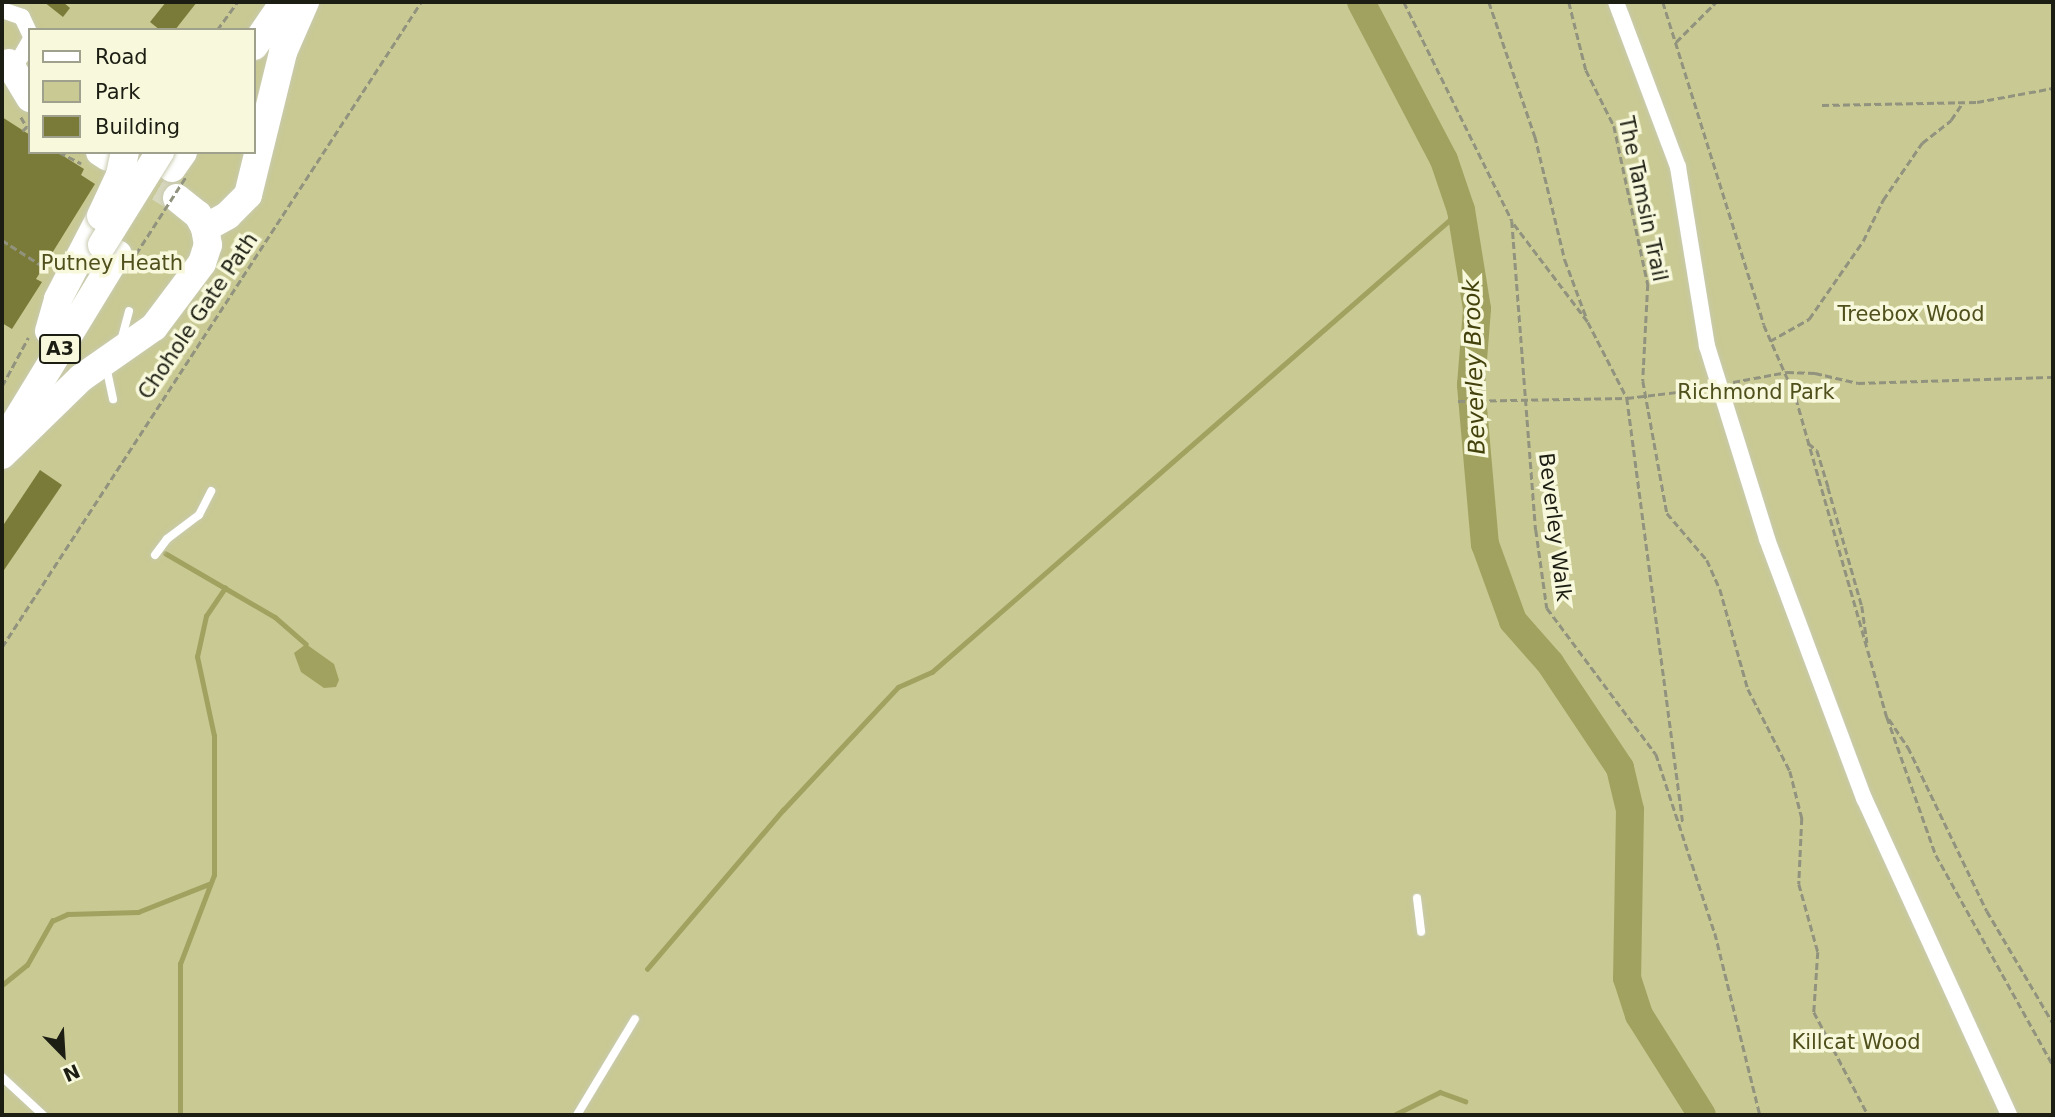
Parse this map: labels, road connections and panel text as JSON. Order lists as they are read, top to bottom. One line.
{"streets":{"highway":["A3"],"path":["The Tamsin Trail","Chohole Gate Path","Beverley Walk"]},"water":["Beverley Brook"],"parks":["Putney Heath","Treebox Wood","Richmond Park","Killcat Wood"],"legend":["Road","Park","Building"],"north":"bottom right"}
